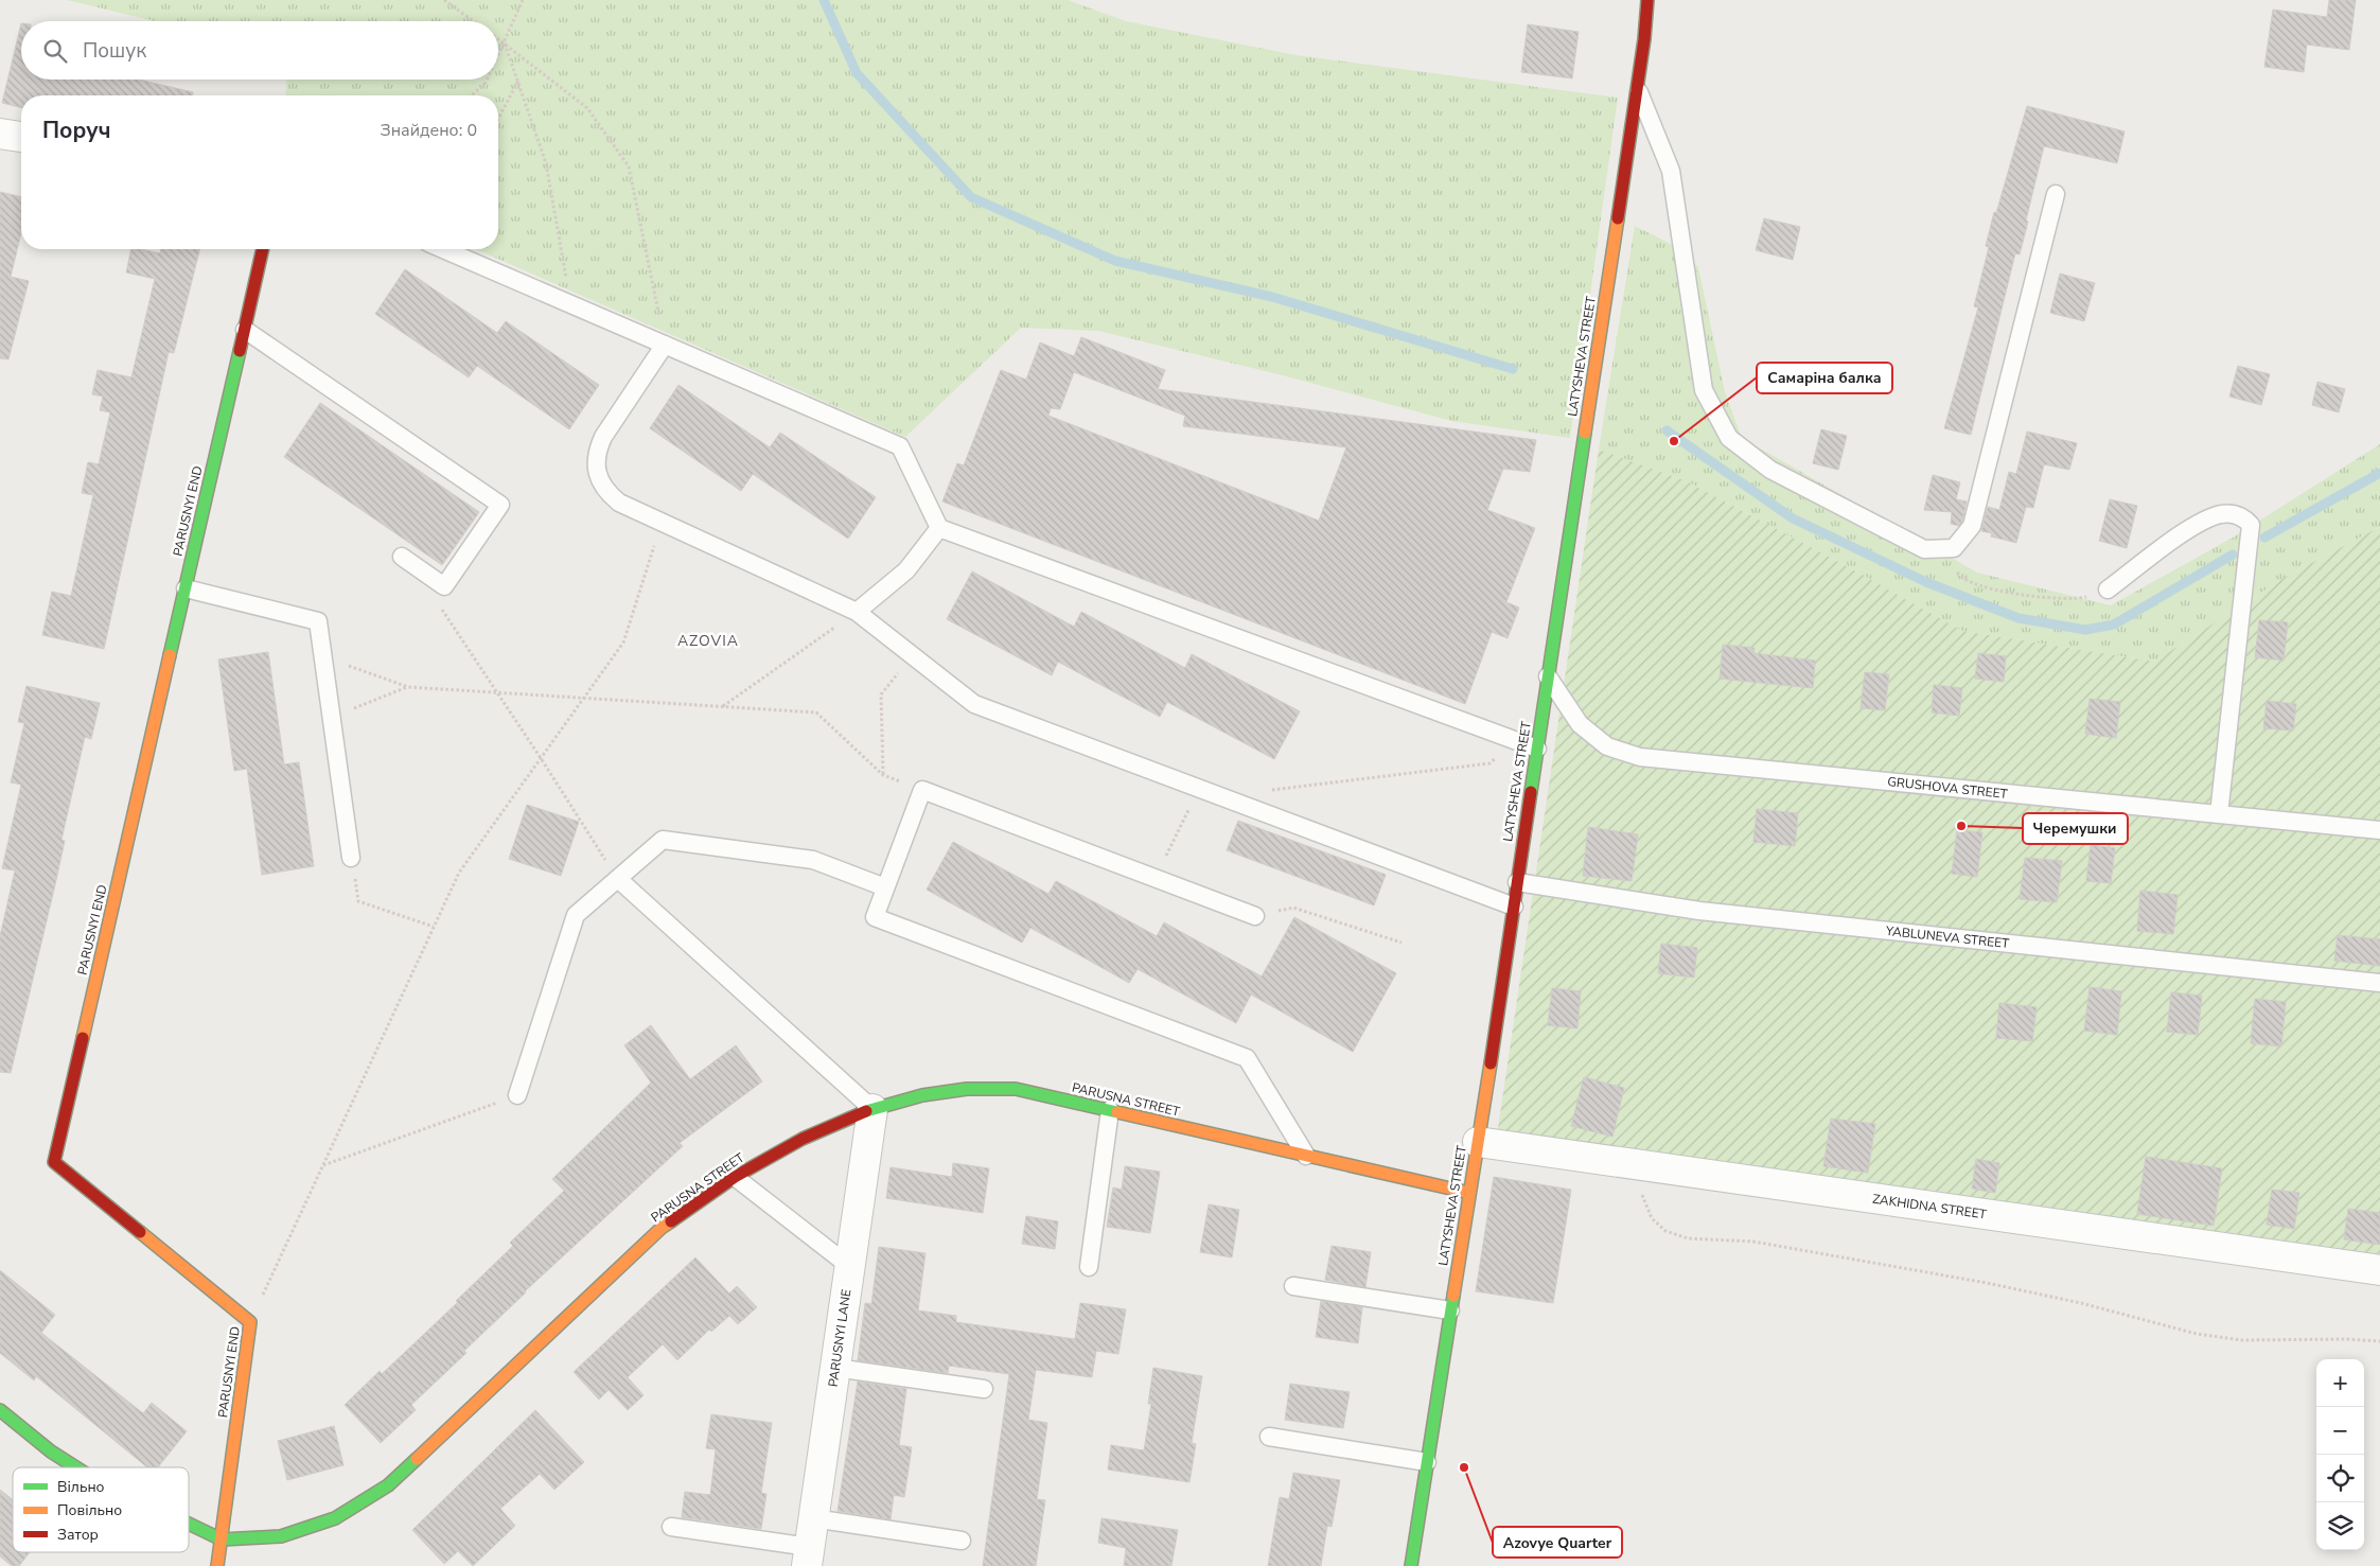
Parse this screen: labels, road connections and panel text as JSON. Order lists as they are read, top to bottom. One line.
{"streets":{"street":["LATYSHEVA STREET","PARUSNYI END","PARUSNA STREET","ZAKHIDNA STREET","PARUSNYI LANE"],"lane":["GRUSHOVA STREET","YABLUNEVA STREET"]},"crossings":[["LATYSHEVA STREET","GRUSHOVA STREET"],["LATYSHEVA STREET","YABLUNEVA STREET"],["LATYSHEVA STREET","PARUSNA STREET"],["LATYSHEVA STREET","ZAKHIDNA STREET"],["PARUSNYI END","PARUSNA STREET"],["PARUSNA STREET","PARUSNYI LANE"]],"districts":["AZOVIA"],"places":["Самаріна балка","Черемушки","Azovye Quarter"],"legend":["Вільно","Повільно","Затор"],"page":{"search":"Пошук","heading":["Поруч","Знайдено: 0"],"map_buttons":["+","−"]}}
